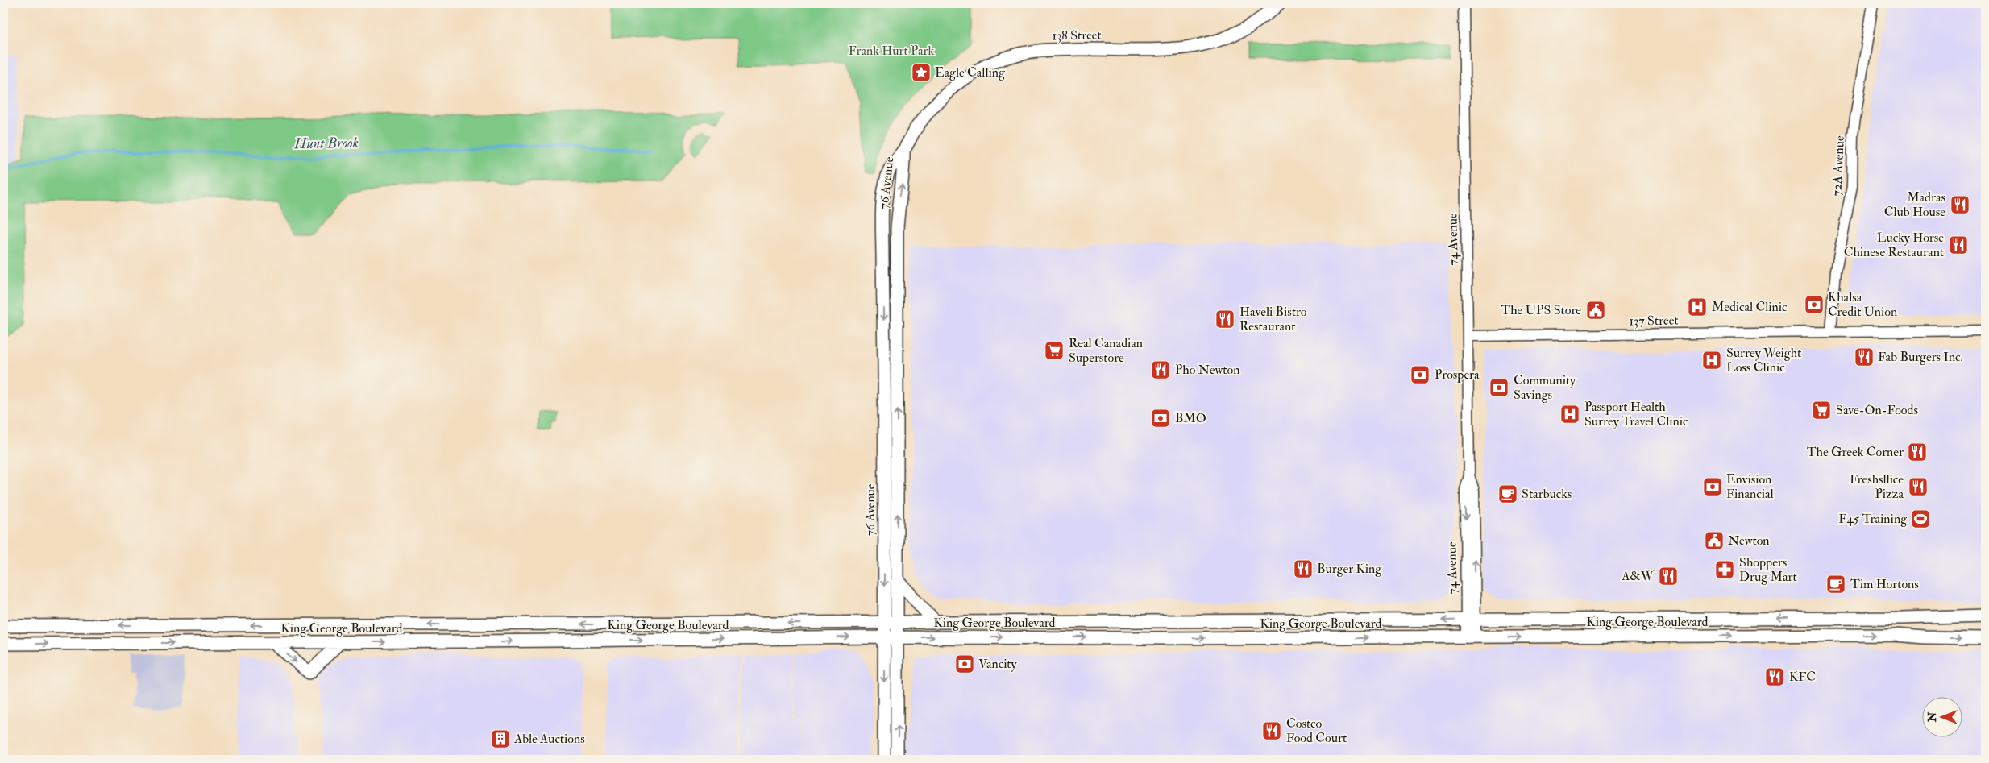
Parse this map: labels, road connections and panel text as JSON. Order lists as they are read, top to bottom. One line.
{"streets":{"main road":["138 Street","76 Avenue","King George Boulevard"],"street":["72A Avenue","74 Avenue","137 Street"]},"crossings":[["138 Street","76 Avenue"],["72A Avenue","137 Street"],["76 Avenue","King George Boulevard"],["74 Avenue","137 Street"],["74 Avenue","King George Boulevard"]],"water":["Hunt Brook"],"parks":["Frank Hurt Park"],"places":{"place":["Eagle Calling"],"restaurant":["Madras Club House","Lucky Horse Chinese Restaurant","Haveli Bistro Restaurant","Fab Burgers Inc.","Pho Newton","The Greek Corner","Freshsllice Pizza","Burger King","A&W","KFC","Costco Food Court"],"bank":["Khalsa Credit Union","Prospera","Community Savings","BMO","Envision Financial","Vancity"],"hospital":["Medical Clinic","Surrey Weight Loss Clinic","Passport Health Surrey Travel Clinic"],"public building":["The UPS Store","Newton"],"supermarket":["Real Canadian Superstore","Save-On-Foods"],"cafe":["Starbucks","Tim Hortons"],"sports":["F45 Training"],"pharmacy":["Shoppers Drug Mart"],"building":["Able Auctions"]},"north":"left"}
